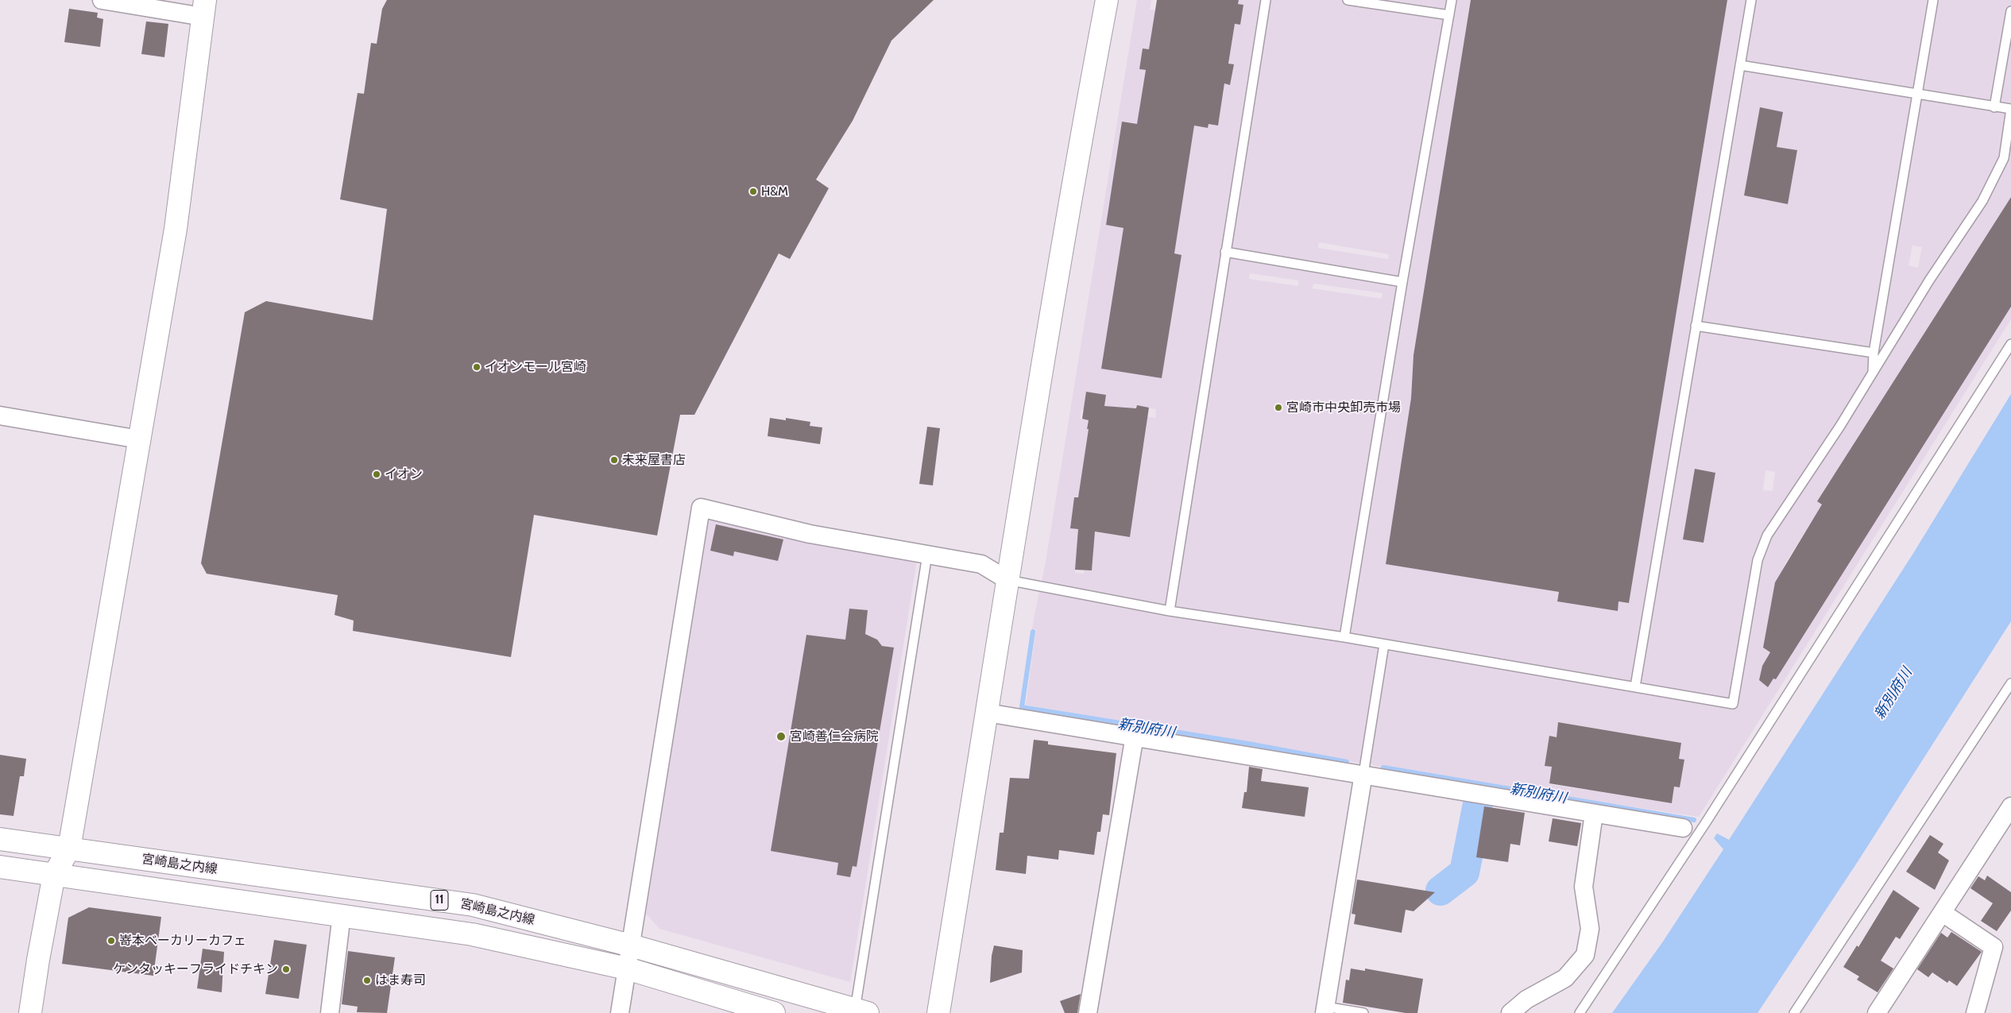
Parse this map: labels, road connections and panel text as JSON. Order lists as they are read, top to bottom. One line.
{"streets":{"street":["宮崎島之内線","11"]},"water":["新別府川"],"places":["H&M","イオンモール宮崎","宮崎市中央卸売市場","未来屋書店","イオン","宮崎善仁会病院","嵜本ベーカリーカフェ","ケンタッキーフライドチキン","はま寿司"]}
